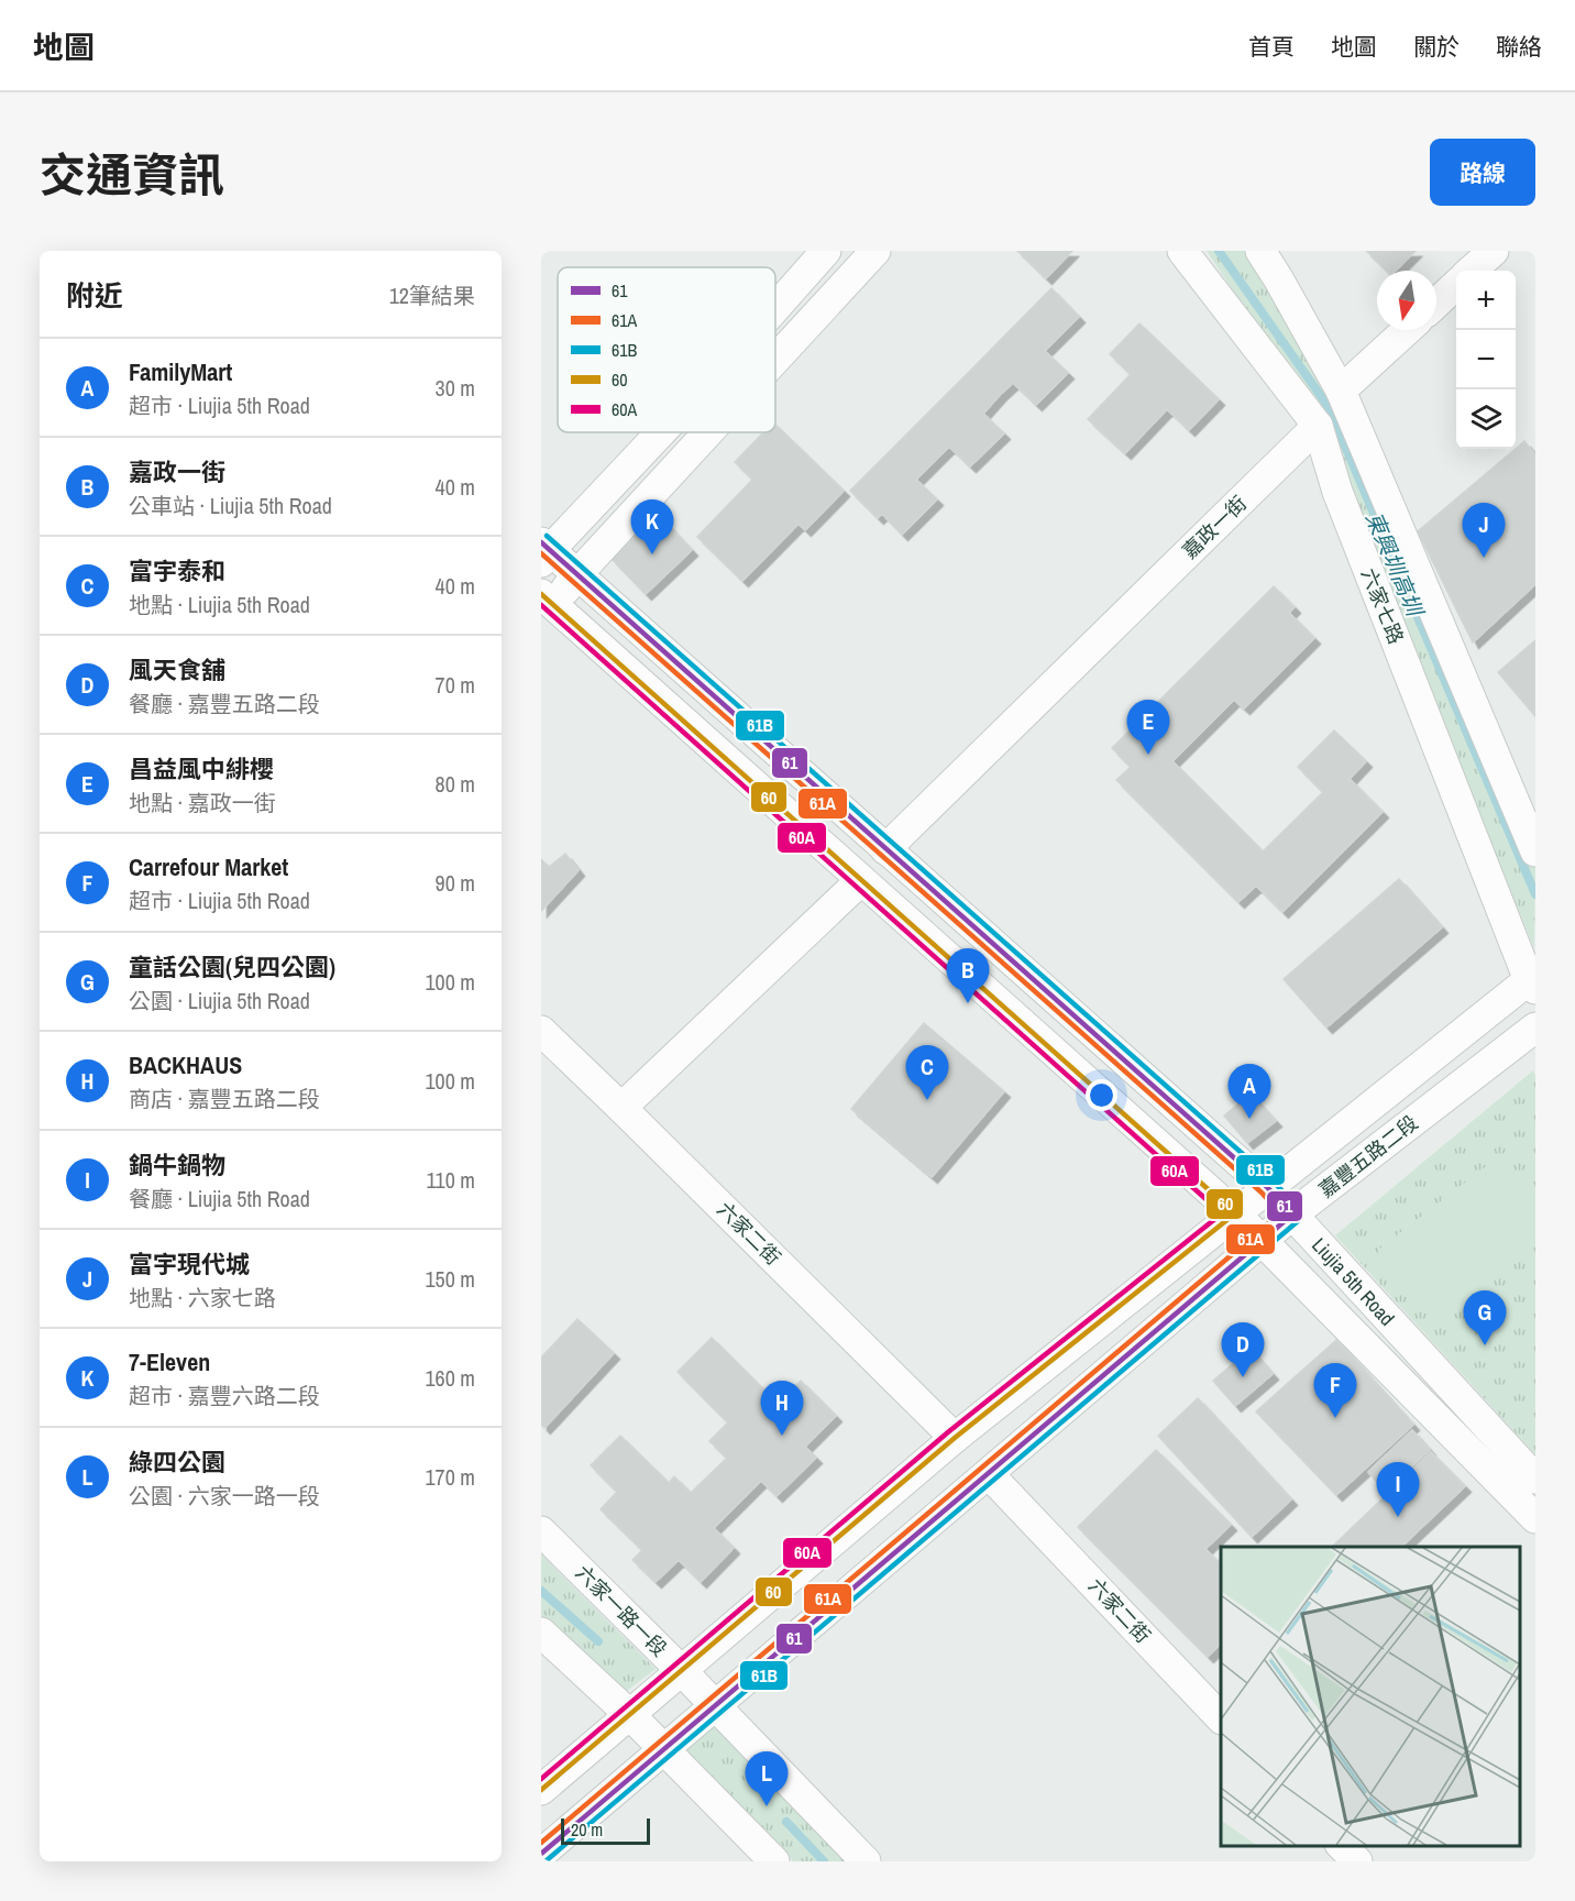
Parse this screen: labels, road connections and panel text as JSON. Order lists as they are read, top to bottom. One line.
{"streets":{"street":["嘉政一街","六家七路","嘉豐五路二段","六家二街","Liujia 5th Road","六家一路一段"]},"crossings":[["嘉政一街","六家七路"],["嘉政一街","Liujia 5th Road"],["六家七路","嘉豐五路二段"],["嘉豐五路二段","六家二街"],["嘉豐五路二段","Liujia 5th Road"],["嘉豐五路二段","六家一路一段"]],"water":["東興圳高圳"],"lines":["transit line 61B","transit line 61","transit line 61A","transit line 60","transit line 60A"],"legend":["61","61A","61B","60","60A"],"scale_bar":"20 m","north":"bottom","page":{"header":"地圖","nav":["首頁","地圖","關於","聯絡"],"title":"交通資訊","buttons":"路線","heading":["附近","12筆結果"],"map_buttons":["+","−"],"list":[{"mark":"A","name":"FamilyMart","note":"超市 · Liujia 5th Road","value":"30 m"},{"mark":"B","name":"嘉政一街","note":"公車站 · Liujia 5th Road","value":"40 m"},{"mark":"C","name":"富宇泰和","note":"地點 · Liujia 5th Road","value":"40 m"},{"mark":"D","name":"風天食舖","note":"餐廳 · 嘉豐五路二段","value":"70 m"},{"mark":"E","name":"昌益風中緋櫻","note":"地點 · 嘉政一街","value":"80 m"},{"mark":"F","name":"Carrefour Market","note":"超市 · Liujia 5th Road","value":"90 m"},{"mark":"G","name":"童話公園(兒四公園)","note":"公園 · Liujia 5th Road","value":"100 m"},{"mark":"H","name":"BACKHAUS","note":"商店 · 嘉豐五路二段","value":"100 m"},{"mark":"I","name":"鍋牛鍋物","note":"餐廳 · Liujia 5th Road","value":"110 m"},{"mark":"J","name":"富宇現代城","note":"地點 · 六家七路","value":"150 m"},{"mark":"K","name":"7-Eleven","note":"超市 · 嘉豐六路二段","value":"160 m"},{"mark":"L","name":"綠四公園","note":"公園 · 六家一路一段","value":"170 m"}],"pins":["K","J","E","B","C","A","G","D","F","H","I","L"],"scale":"20 m"}}
